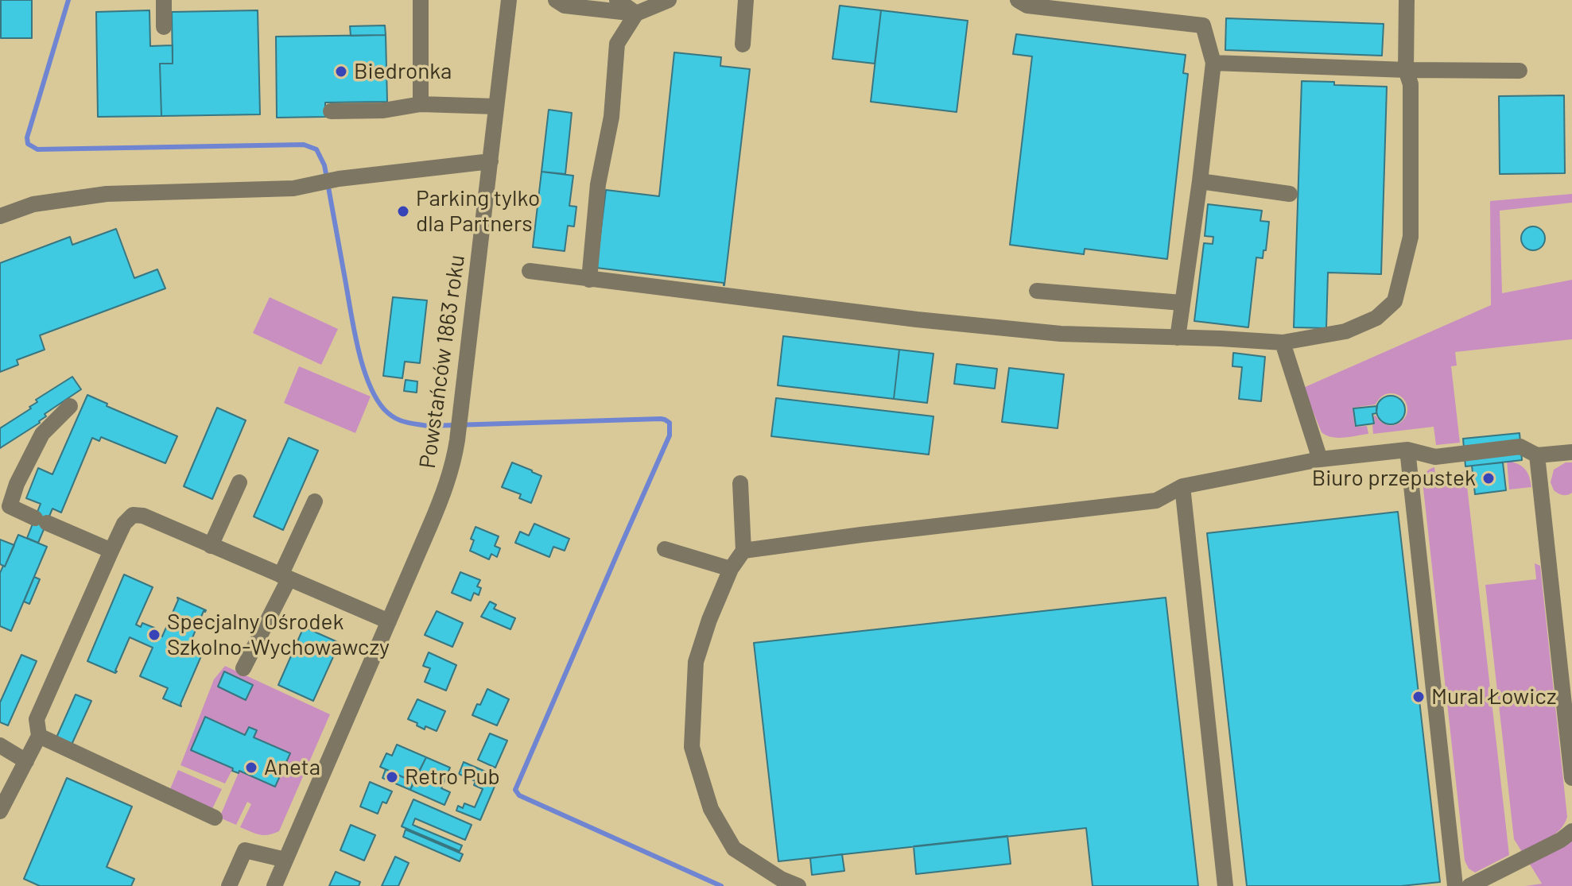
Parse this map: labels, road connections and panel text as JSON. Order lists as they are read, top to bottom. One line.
{"streets":{"street":["Powstańców 1863 roku"]},"places":["Biedronka","Parking tylko dla Partners","Biuro przepustek","Specjalny Ośrodek Szkolno-Wychowawczy","Mural Łowicz","Aneta","Retro Pub"]}
